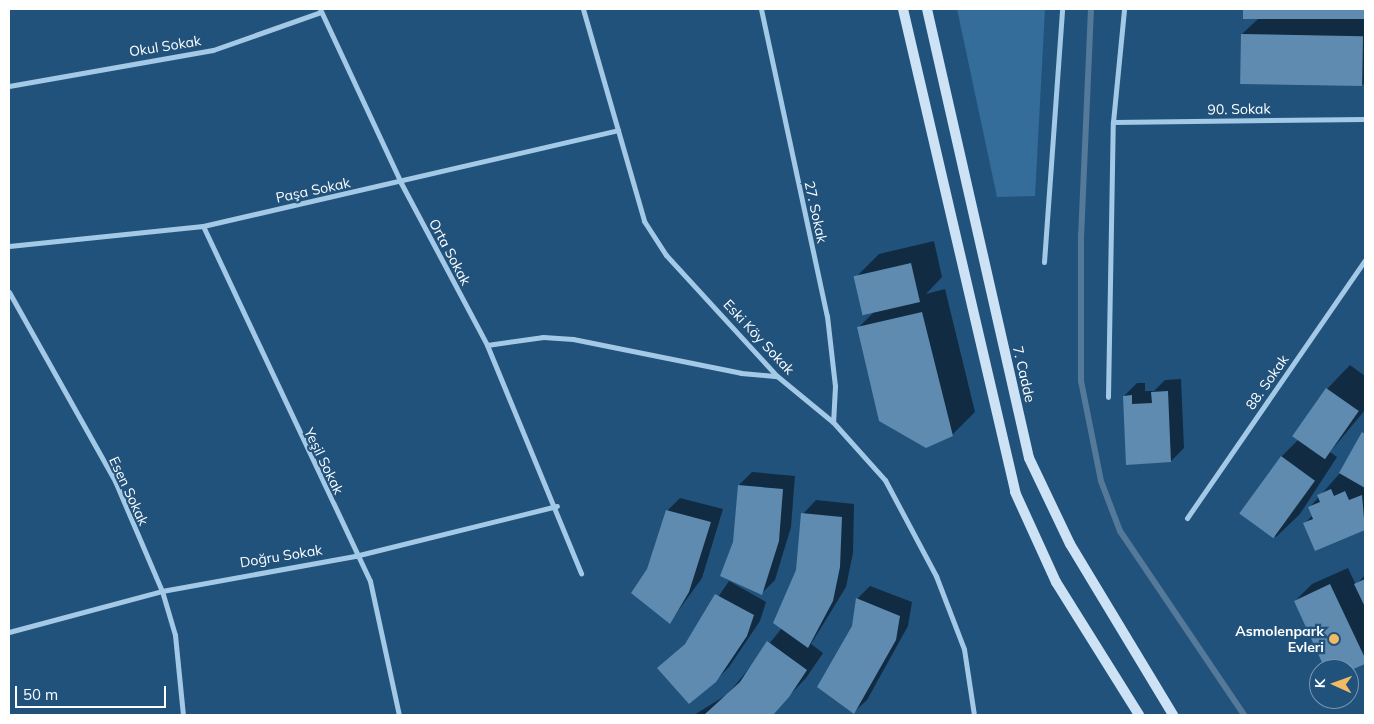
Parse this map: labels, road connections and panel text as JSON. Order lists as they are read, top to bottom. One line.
{"streets":{"main road":["7. Cadde"],"street":["Okul Sokak","90. Sokak","Paşa Sokak","27. Sokak","Orta Sokak","Eski Köy Sokak","88. Sokak","Yeşil Sokak","Esen Sokak","Doğru Sokak"]},"crossings":[["Okul Sokak","Orta Sokak"],["Paşa Sokak","Orta Sokak"],["Paşa Sokak","Eski Köy Sokak"],["Paşa Sokak","Yeşil Sokak"],["27. Sokak","Eski Köy Sokak"],["Orta Sokak","Doğru Sokak"],["Yeşil Sokak","Doğru Sokak"],["Esen Sokak","Doğru Sokak"]],"places":["Asmolenpark Evleri"],"scale_bar":"50 m","north":"left"}
